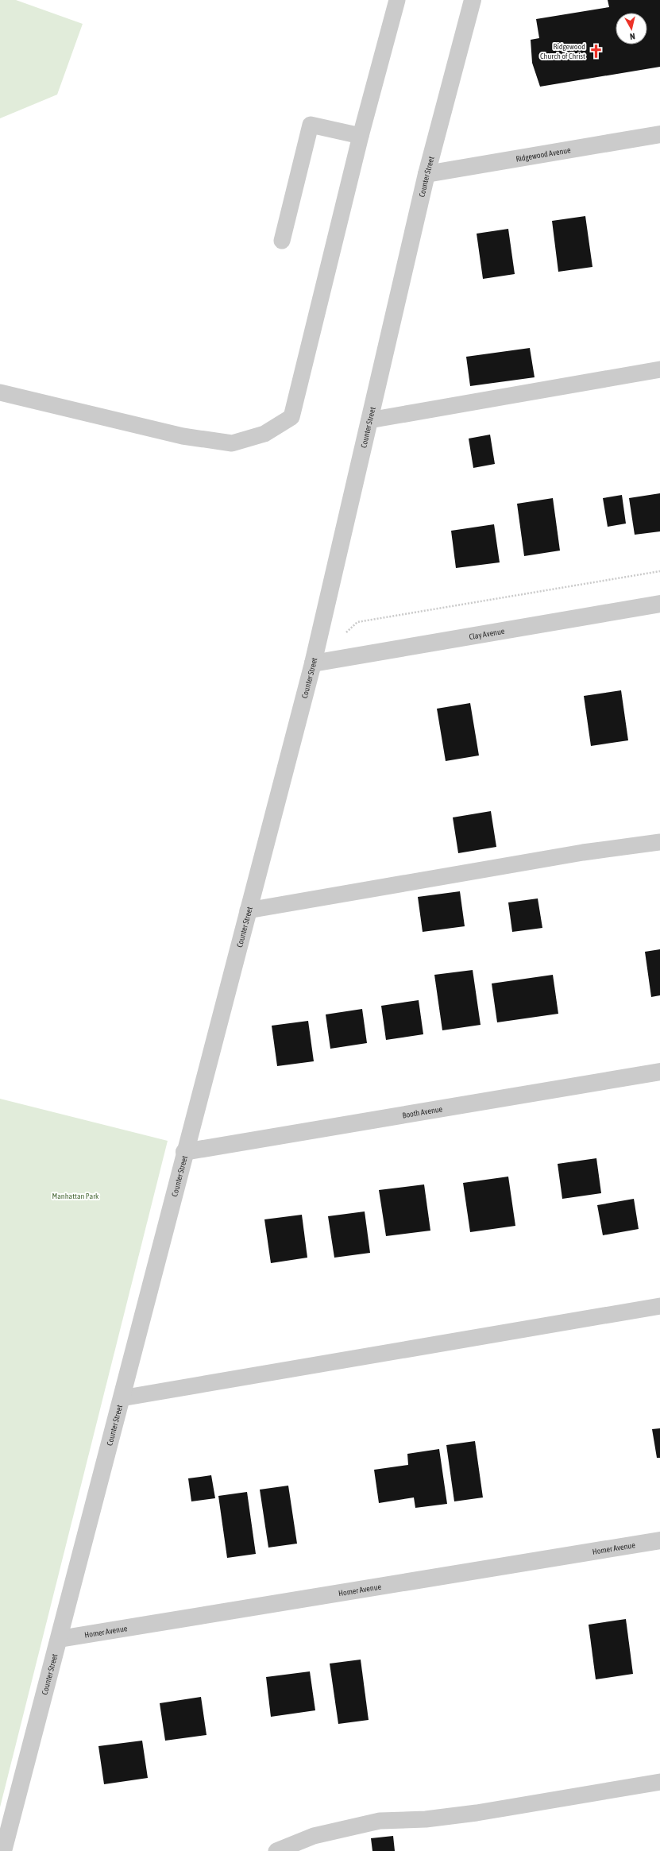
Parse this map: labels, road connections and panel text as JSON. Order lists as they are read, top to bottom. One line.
{"streets":{"street":["Ridgewood Avenue","Counter Street","Clay Avenue","Booth Avenue","Homer Avenue"]},"crossings":[["Ridgewood Avenue","Counter Street"],["Counter Street","Clay Avenue"],["Counter Street","Booth Avenue"],["Counter Street","Homer Avenue"]],"parks":["Manhattan Park"],"places":{"church":["Ridgewood Church of Christ"]},"north":"bottom"}
